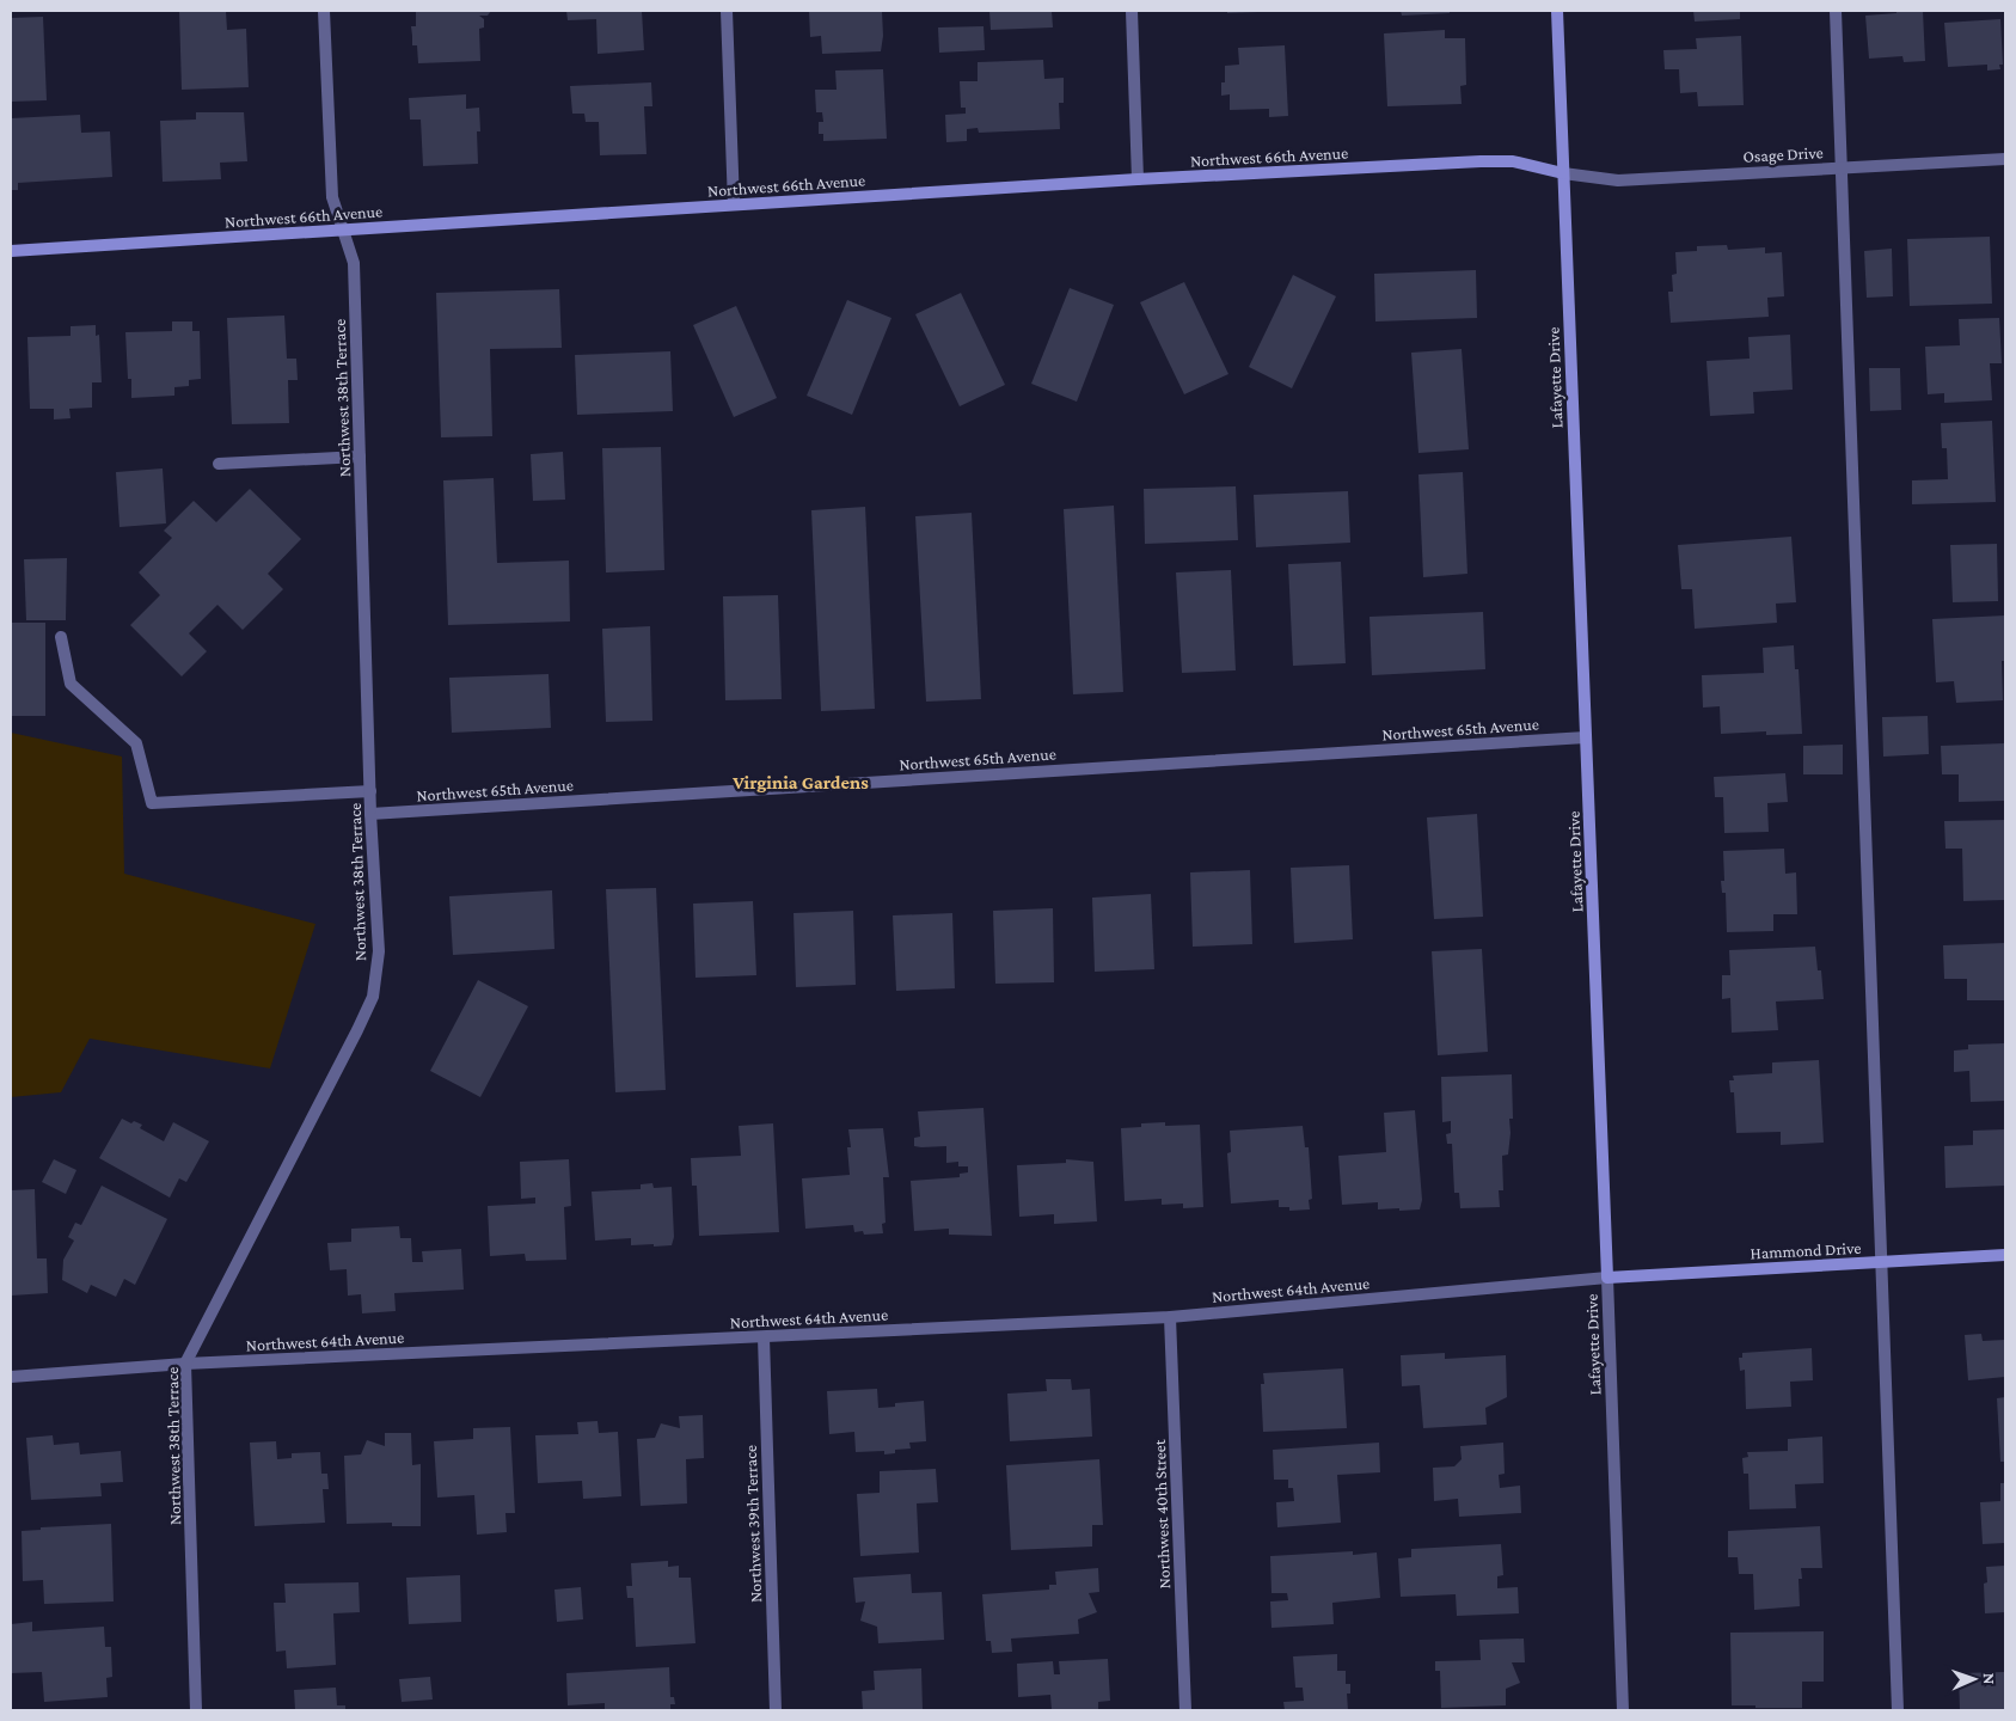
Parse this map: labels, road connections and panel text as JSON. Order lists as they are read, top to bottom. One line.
{"streets":{"street":["Osage Drive","Northwest 66th Avenue","Lafayette Drive","Northwest 38th Terrace","Northwest 65th Avenue","Hammond Drive","Northwest 64th Avenue","Northwest 40th Street","Northwest 39th Terrace"]},"crossings":[["Osage Drive","Northwest 66th Avenue"],["Osage Drive","Lafayette Drive"],["Northwest 66th Avenue","Lafayette Drive"],["Northwest 66th Avenue","Northwest 38th Terrace"],["Lafayette Drive","Northwest 65th Avenue"],["Lafayette Drive","Hammond Drive"],["Lafayette Drive","Northwest 64th Avenue"],["Northwest 38th Terrace","Northwest 65th Avenue"],["Northwest 38th Terrace","Northwest 64th Avenue"],["Hammond Drive","Northwest 64th Avenue"],["Northwest 64th Avenue","Northwest 40th Street"],["Northwest 64th Avenue","Northwest 39th Terrace"]],"districts":["Virginia Gardens"],"north":"right"}
